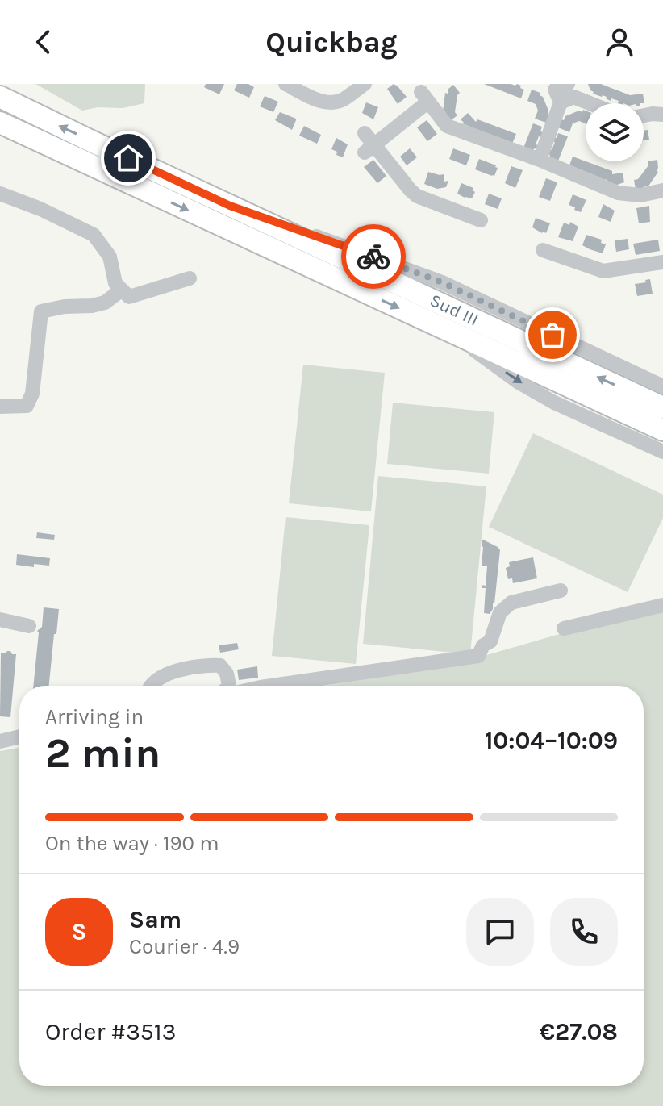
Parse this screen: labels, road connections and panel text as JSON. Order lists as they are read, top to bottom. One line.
{"streets":{"highway":["Sud III"]},"page":{"header":"Quickbag","heading":["2 min","Arriving in","10:04–10:09"],"panel":["Sam","Courier · 4.9","Order #3513","€27.08"],"bar":"On the way · 190 m","round":"S"}}
